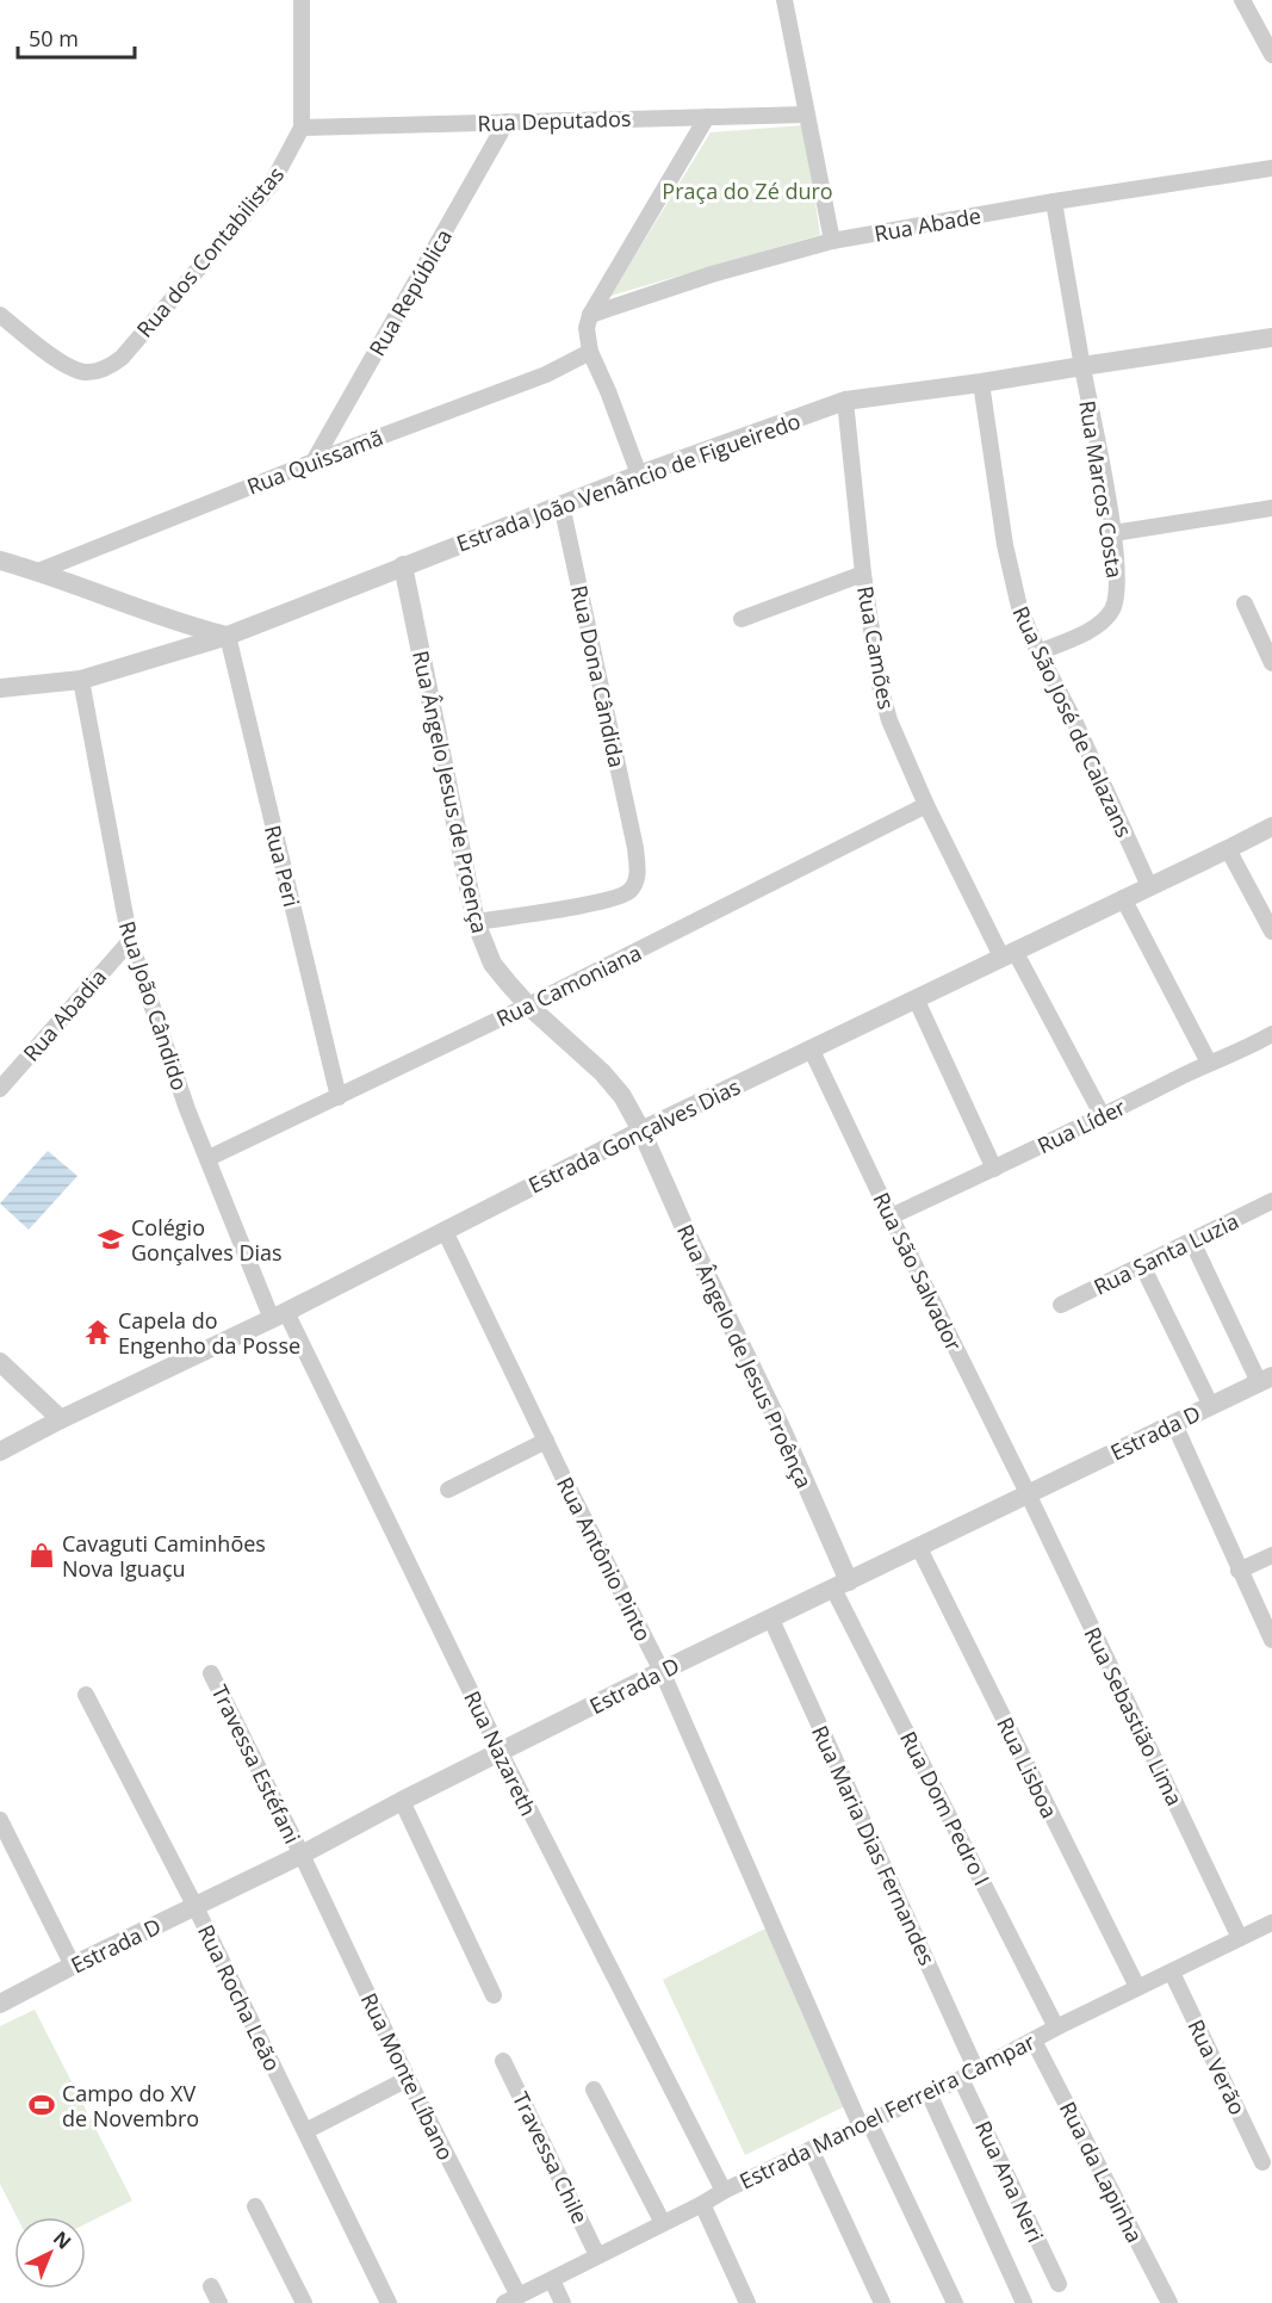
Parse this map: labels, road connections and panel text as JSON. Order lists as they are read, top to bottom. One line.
{"streets":{"street":["Rua Deputados","Rua Abade","Rua dos Contabilistas","Rua República","Rua Quissamã","Estrada João Venâncio de Figueiredo","Rua Marcos Costa","Rua Camões","Rua Dona Cândida","Rua São José de Calazans","Rua Ângelo Jesus de Proença","Rua Peri","Rua Camoniana","Rua João Cândido","Rua Abadia","Rua Líder","Estrada Gonçalves Dias","Rua Santa Luzia","Rua São Salvador","Rua Ângelo de Jesus Proênça","Estrada D","Rua Antônio Pinto","Rua Sebastião Lima","Rua Nazareth","Travessa Estéfani","Rua Lisboa","Rua Dom Pedro I","Rua Maria Dias Fernandes","Rua Rocha Leão","Rua Verão","Rua Monte Líbano","Estrada Manoel Ferreira Campar","Travessa Chile","Rua da Lapinha","Rua Ana Neri"]},"crossings":[["Rua Deputados","Rua dos Contabilistas"],["Rua Deputados","Rua República"],["Rua Abade","Rua Marcos Costa"],["Rua República","Rua Quissamã"],["Estrada João Venâncio de Figueiredo","Rua Marcos Costa"],["Estrada João Venâncio de Figueiredo","Rua Camões"],["Estrada João Venâncio de Figueiredo","Rua Dona Cândida"],["Estrada João Venâncio de Figueiredo","Rua São José de Calazans"],["Estrada João Venâncio de Figueiredo","Rua Ângelo Jesus de Proença"],["Estrada João Venâncio de Figueiredo","Rua Peri"],["Estrada João Venâncio de Figueiredo","Rua João Cândido"],["Rua Marcos Costa","Rua São José de Calazans"],["Rua Camões","Rua Camoniana"],["Rua Camões","Rua Líder"],["Rua Camões","Estrada Gonçalves Dias"],["Rua Dona Cândida","Rua Ângelo Jesus de Proença"],["Rua São José de Calazans","Estrada Gonçalves Dias"],["Rua Ângelo Jesus de Proença","Rua Camoniana"],["Rua Ângelo Jesus de Proença","Estrada Gonçalves Dias"],["Rua Ângelo Jesus de Proença","Rua Ângelo de Jesus Proênça"],["Rua Peri","Rua Camoniana"],["Rua Camoniana","Rua João Cândido"],["Rua João Cândido","Rua Abadia"],["Rua João Cândido","Estrada Gonçalves Dias"],["Rua João Cândido","Rua Nazareth"],["Rua Líder","Rua São Salvador"],["Estrada Gonçalves Dias","Rua São Salvador"],["Estrada Gonçalves Dias","Rua Ângelo de Jesus Proênça"],["Estrada Gonçalves Dias","Rua Antônio Pinto"],["Estrada Gonçalves Dias","Rua Nazareth"],["Rua São Salvador","Estrada D"],["Rua São Salvador","Rua Sebastião Lima"],["Rua Ângelo de Jesus Proênça","Estrada D"],["Rua Ângelo de Jesus Proênça","Rua Dom Pedro I"],["Estrada D","Rua Antônio Pinto"],["Estrada D","Rua Sebastião Lima"],["Estrada D","Rua Nazareth"],["Estrada D","Travessa Estéfani"],["Estrada D","Rua Lisboa"],["Estrada D","Rua Dom Pedro I"],["Estrada D","Rua Maria Dias Fernandes"],["Estrada D","Rua Rocha Leão"],["Estrada D","Rua Monte Líbano"],["Rua Antônio Pinto","Estrada Manoel Ferreira Campar"],["Rua Sebastião Lima","Estrada Manoel Ferreira Campar"],["Rua Nazareth","Estrada Manoel Ferreira Campar"],["Travessa Estéfani","Rua Monte Líbano"],["Rua Lisboa","Estrada Manoel Ferreira Campar"],["Rua Dom Pedro I","Estrada Manoel Ferreira Campar"],["Rua Maria Dias Fernandes","Estrada Manoel Ferreira Campar"],["Rua Verão","Estrada Manoel Ferreira Campar"],["Rua Monte Líbano","Estrada Manoel Ferreira Campar"],["Estrada Manoel Ferreira Campar","Travessa Chile"],["Estrada Manoel Ferreira Campar","Rua da Lapinha"],["Estrada Manoel Ferreira Campar","Rua Ana Neri"]],"parks":["Praça do Zé duro"],"places":{"school or university":["Colégio Gonçalves Dias"],"temple":["Capela do Engenho da Posse"],"shop":["Cavaguti Caminhões Nova Iguaçu"],"sports":["Campo do XV de Novembro"]},"scale_bar":"50 m","north":"top right"}
